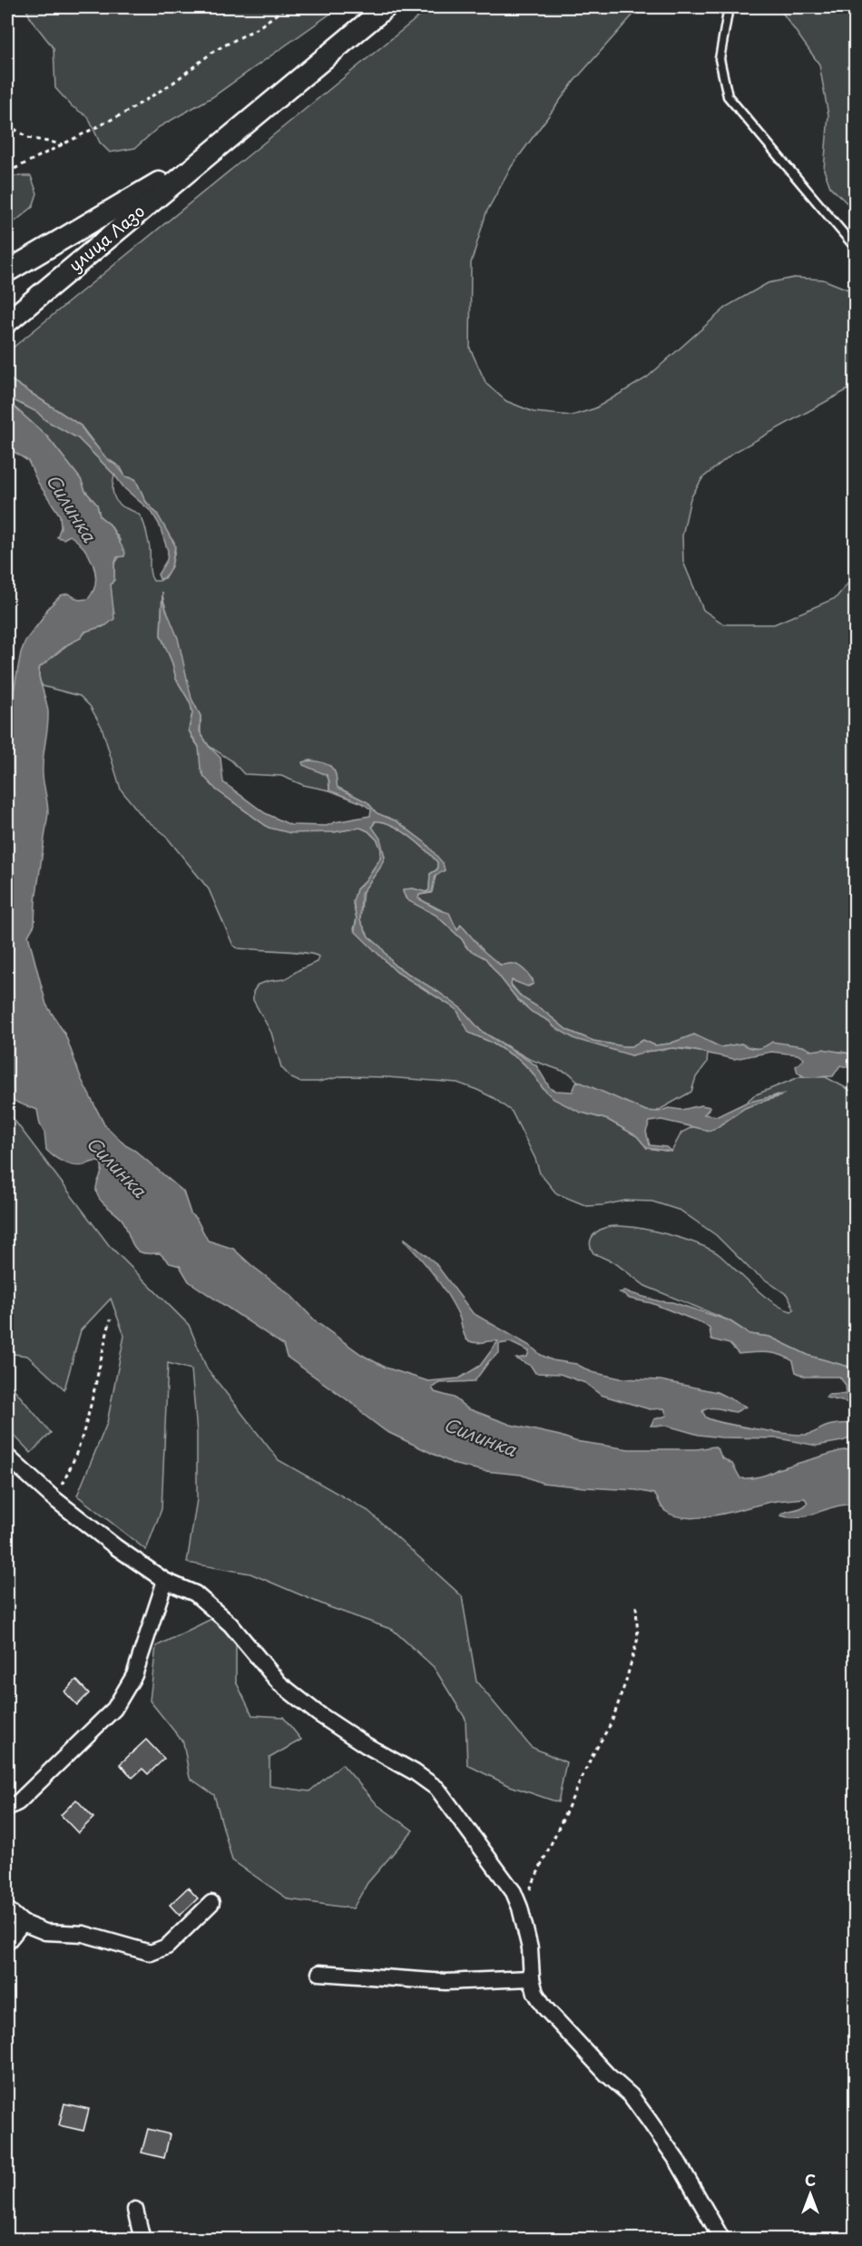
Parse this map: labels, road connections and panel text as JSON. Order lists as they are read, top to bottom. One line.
{"streets":{"main road":["улица Лазо"]},"water":["Силинка"],"north":"top"}
